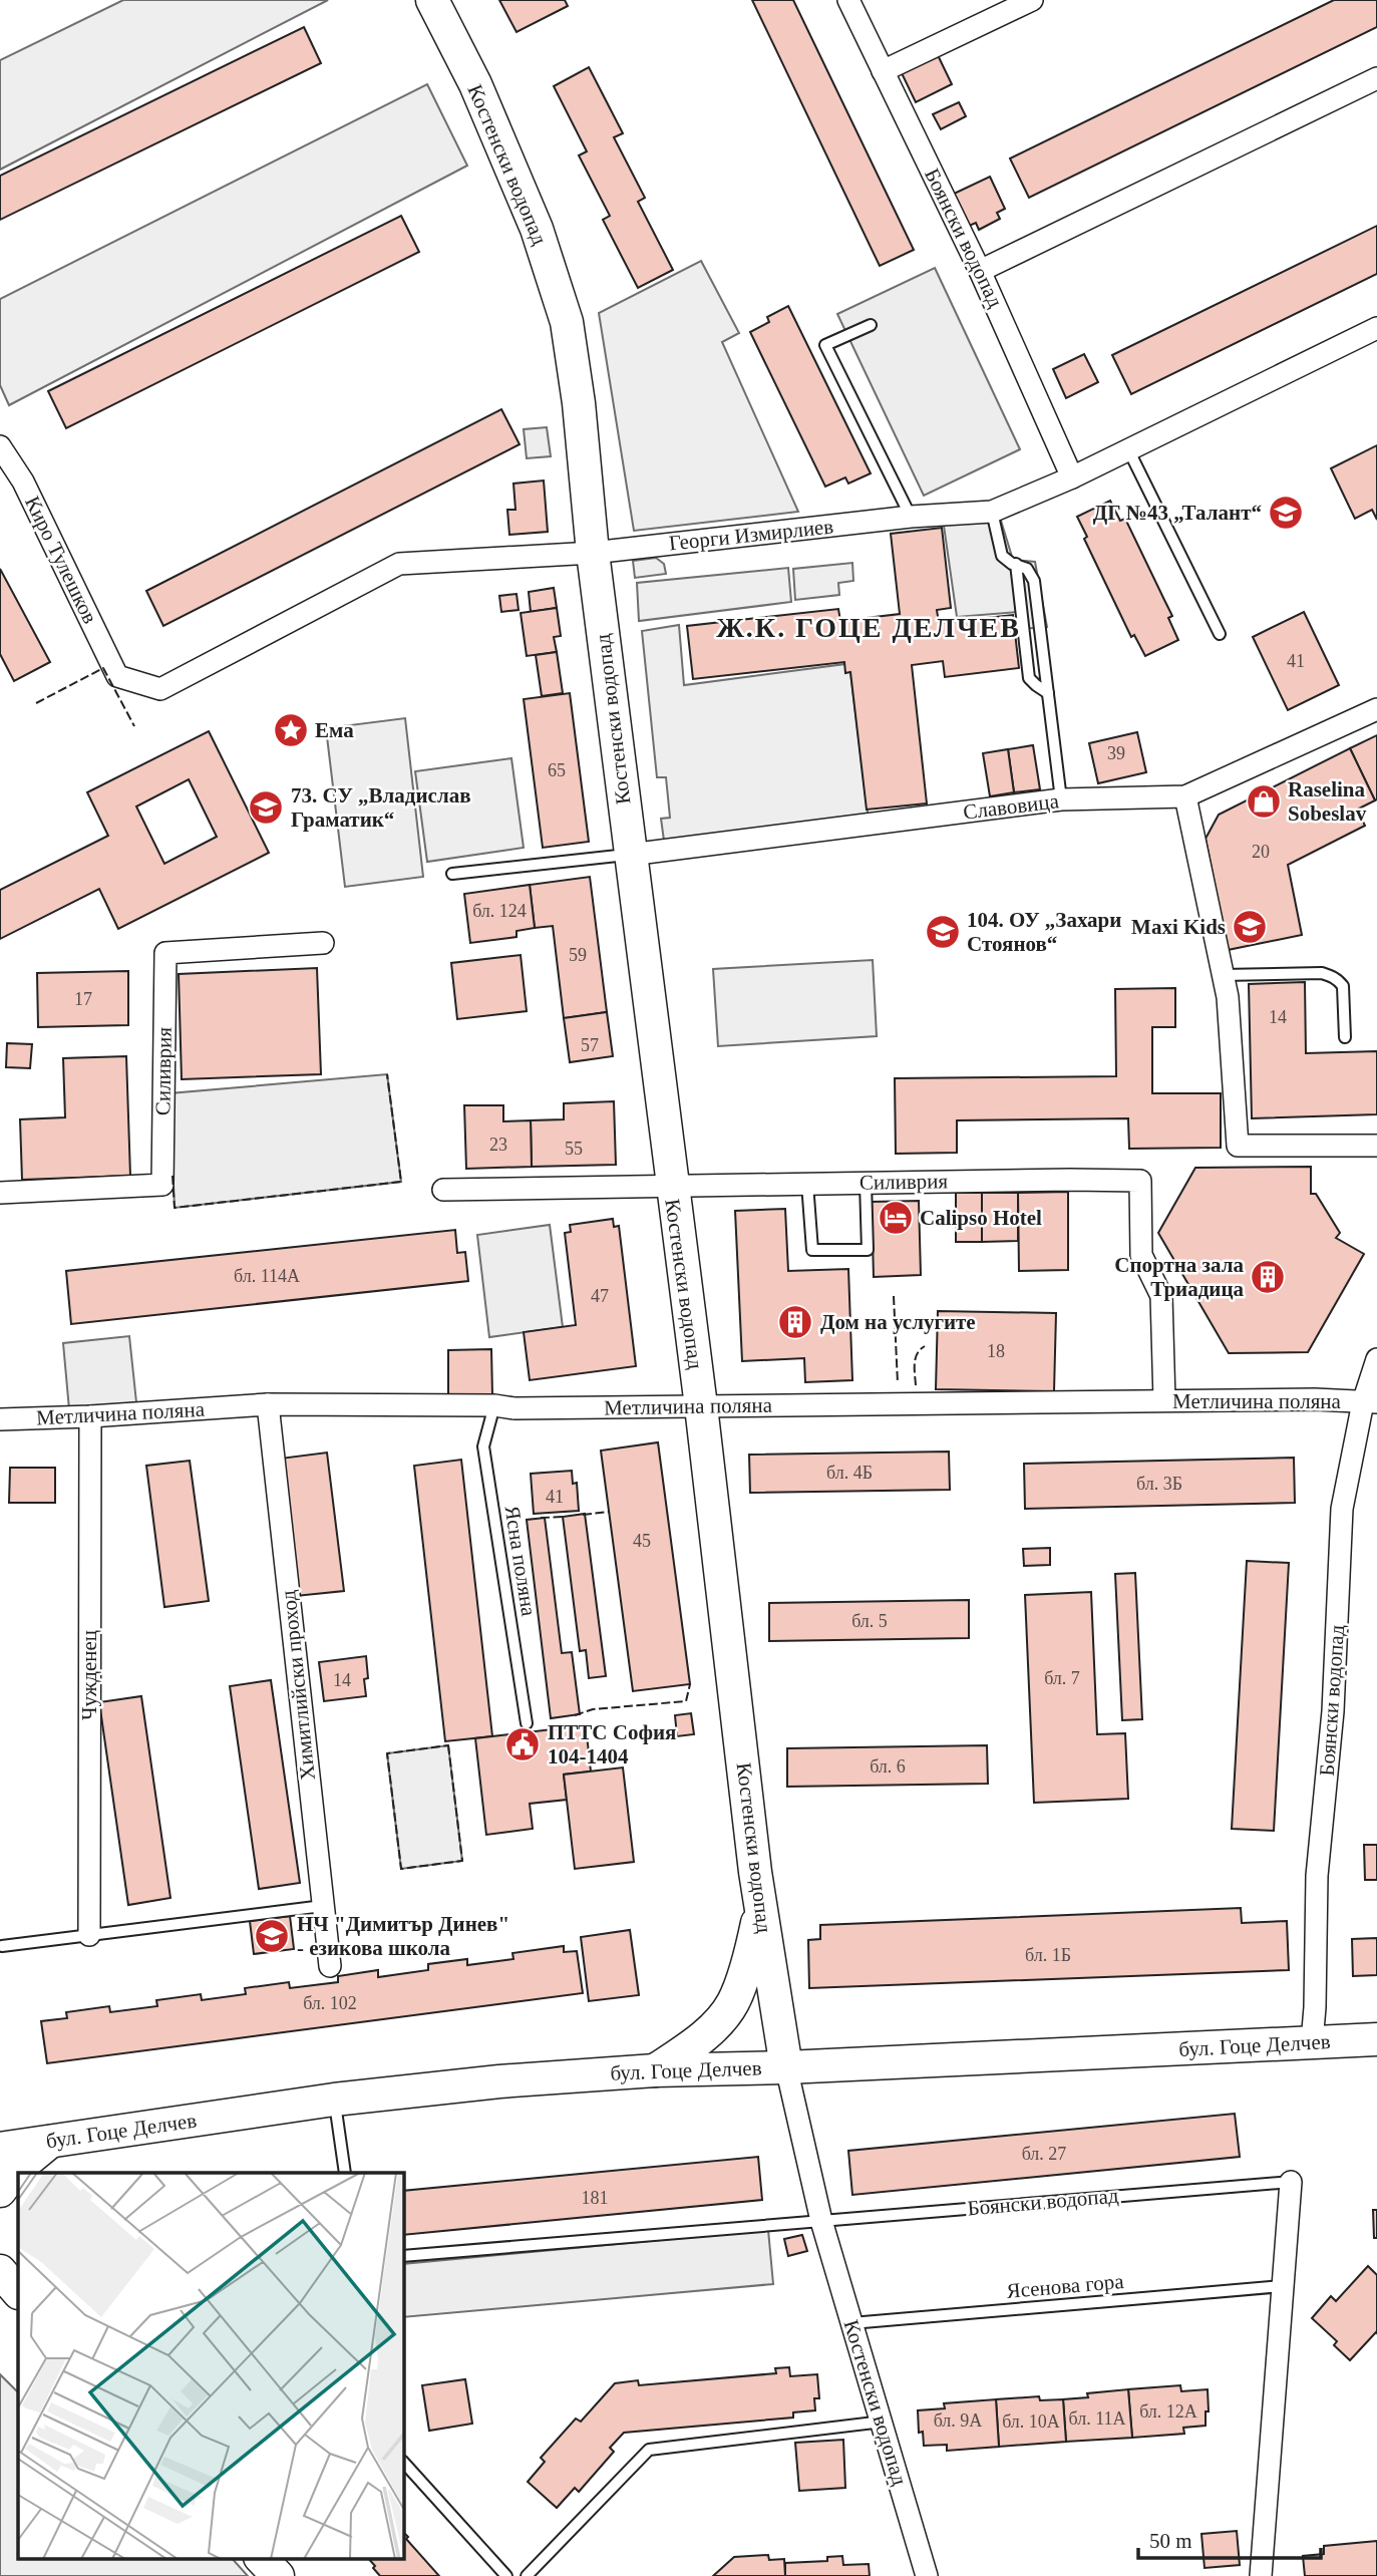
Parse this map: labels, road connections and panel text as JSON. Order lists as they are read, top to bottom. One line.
{"streets":{"street":["Костенски водопад","Боянски водопад","Георги Измирлиев","Киро Тулешков","Славовица","Силиврия","Метличина поляна","Чужденец","Химитлийски проход","бул. Гоце Делчев"],"lane":["Ясна поляна","Ясенова гора"]},"crossings":[["Костенски водопад","Боянски водопад"],["Костенски водопад","Георги Измирлиев"],["Костенски водопад","Славовица"],["Костенски водопад","Силиврия"],["Костенски водопад","Метличина поляна"],["Костенски водопад","бул. Гоце Делчев"],["Костенски водопад","Ясенова гора"],["Боянски водопад","Георги Измирлиев"],["Боянски водопад","Метличина поляна"],["Боянски водопад","бул. Гоце Делчев"],["Боянски водопад","Ясенова гора"],["Георги Измирлиев","Киро Тулешков"],["Силиврия","Метличина поляна"],["Метличина поляна","Ясна поляна"],["Метличина поляна","Чужденец"],["Метличина поляна","Химитлийски проход"]],"districts":["Ж.К. ГОЦЕ ДЕЛЧЕВ"],"places":{"school or university":["ДГ №43 „Талант“","73. СУ „Владислав Граматик“","Maxi Kids","104. ОУ „Захари Стоянов“","НЧ \"Димитър Динев\" - езикова школа"],"place":["Ема"],"shop":["Raselina Sobeslav"],"hotel":["Calipso Hotel"],"building":["Спортна зала Триадица","Дом на услугите"],"public building":["ПТТС София 104-1404"]},"house_numbers":["41","39","65","20","бл. 124","59","17","14","57","23","55","бл. 114А","47","18","бл. 4Б","бл. 3Б","41","45","бл. 5","бл. 7","14","бл. 6","бл. 1Б","бл. 102","бл. 27","181","бл. 12А","бл. 11А","бл. 9А","бл. 10А"],"scale_bar":"50 m"}
